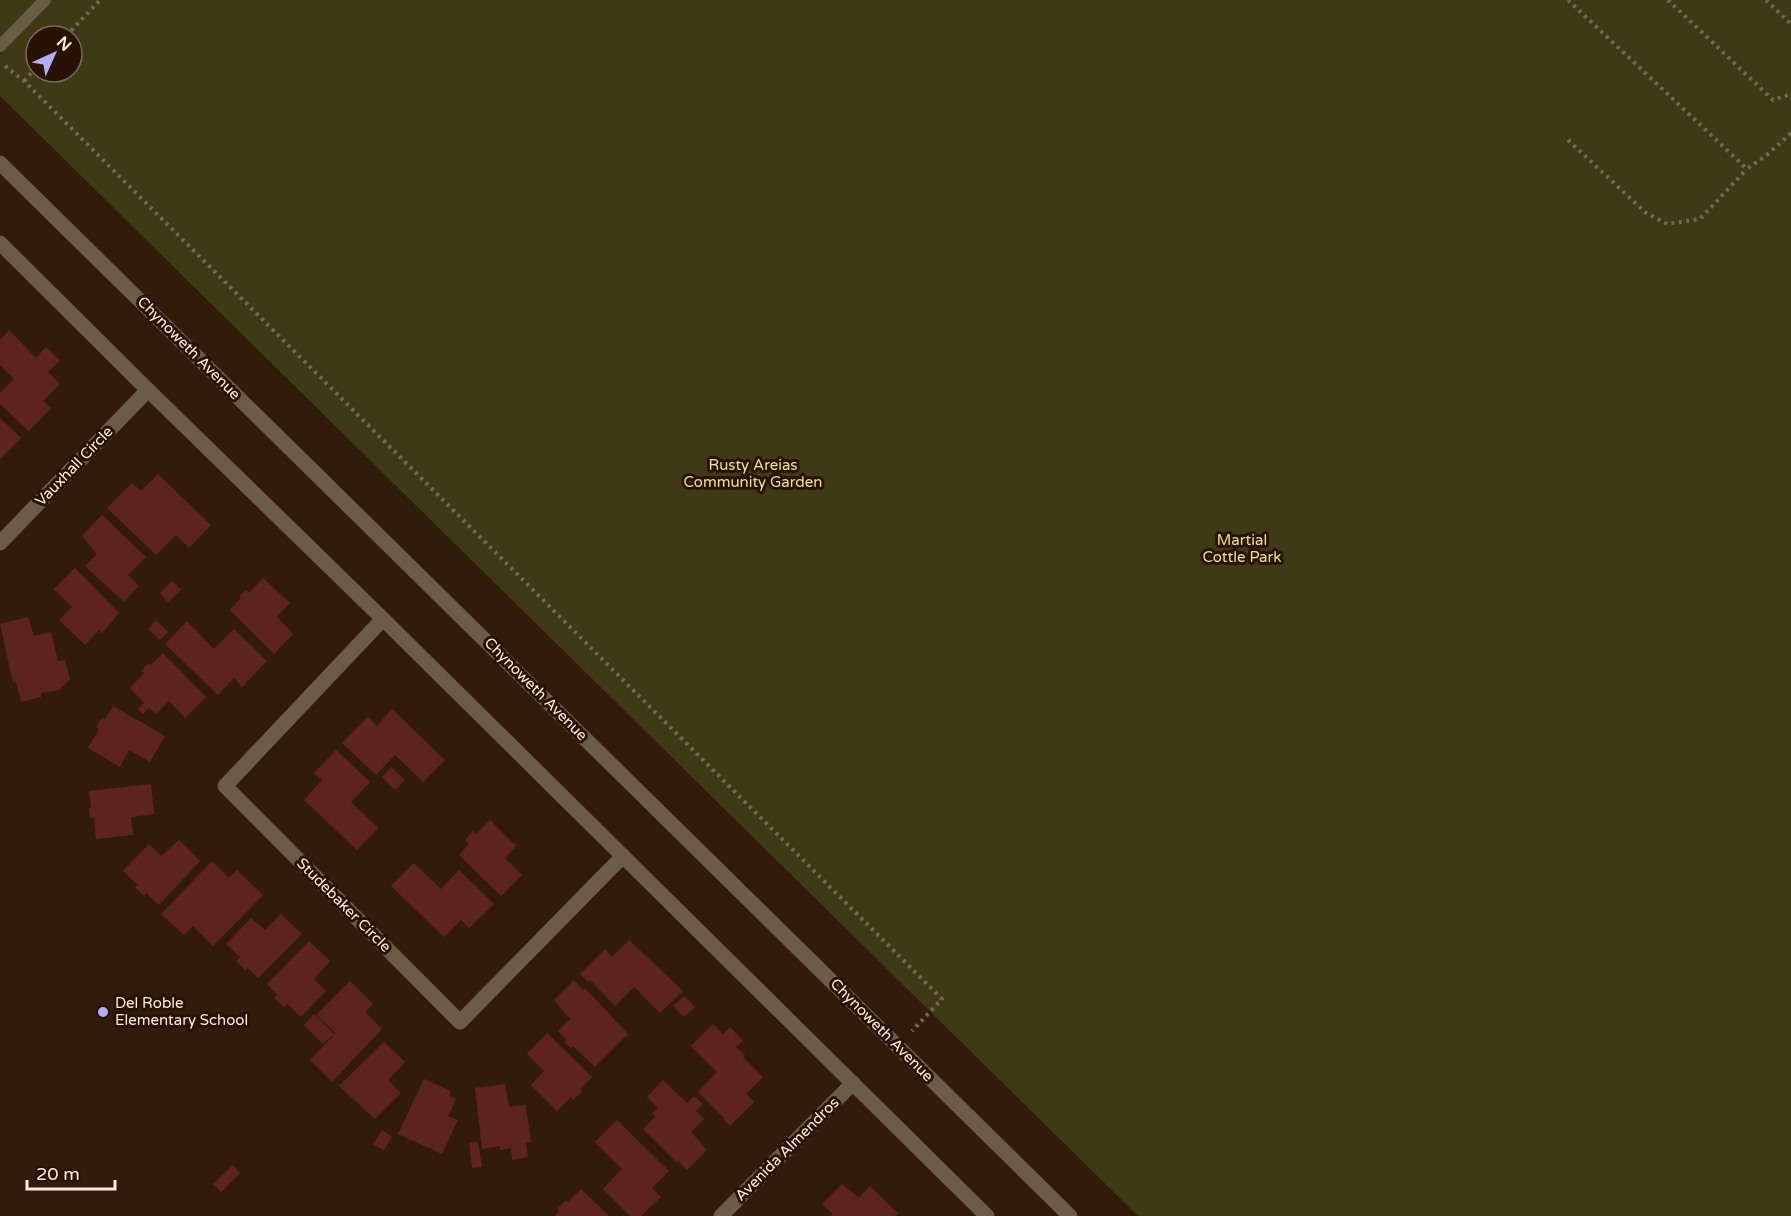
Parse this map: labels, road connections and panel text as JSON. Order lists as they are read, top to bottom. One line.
{"streets":{"street":["Chynoweth Avenue","Vauxhall Circle","Studebaker Circle","Avenida Almendros"]},"parks":["Rusty Areias Community Garden","Martial Cottle Park"],"places":["Del Roble Elementary School"],"scale_bar":"20 m","north":"top right"}
